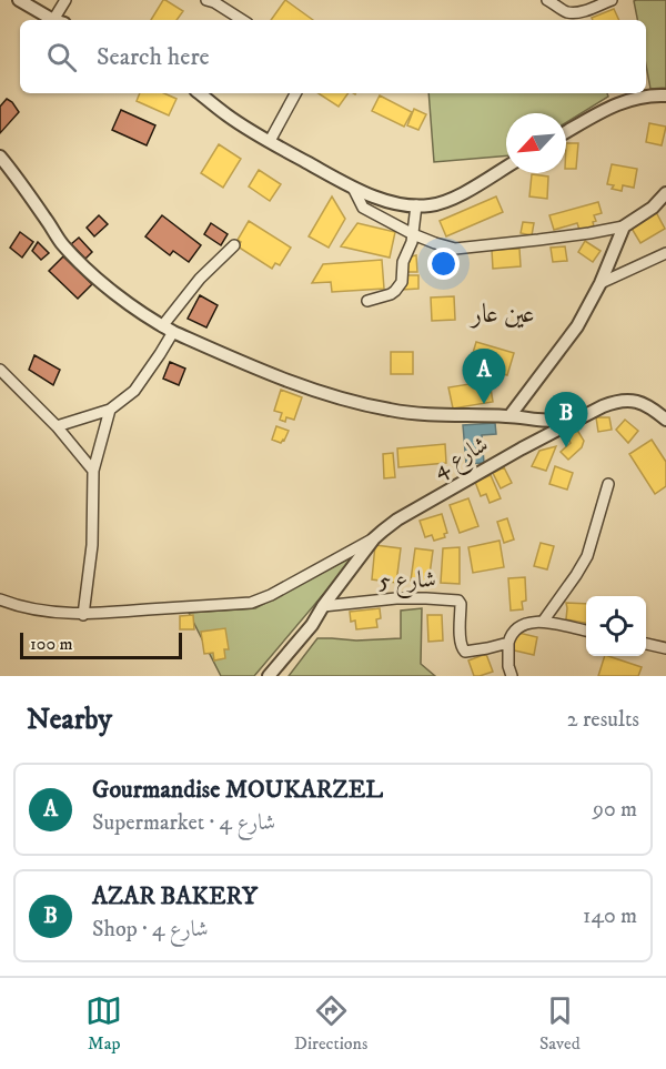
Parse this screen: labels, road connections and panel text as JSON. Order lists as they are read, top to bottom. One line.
{"streets":{"street":["شارع 4","شارع 5"]},"crossings":[["شارع 4","شارع 5"]],"districts":["عين عار"],"scale_bar":"100 m","north":"bottom left","page":{"search":"Search here","pins":["A","B"],"scale":"100 m","heading":["Nearby","2 results"],"list":[{"mark":"A","name":"Gourmandise MOUKARZEL","note":"Supermarket · شارع 4","value":"90 m"},{"mark":"B","name":"AZAR BAKERY","note":"Shop · شارع 4","value":"140 m"}],"nav":["Map","Directions","Saved"]}}
